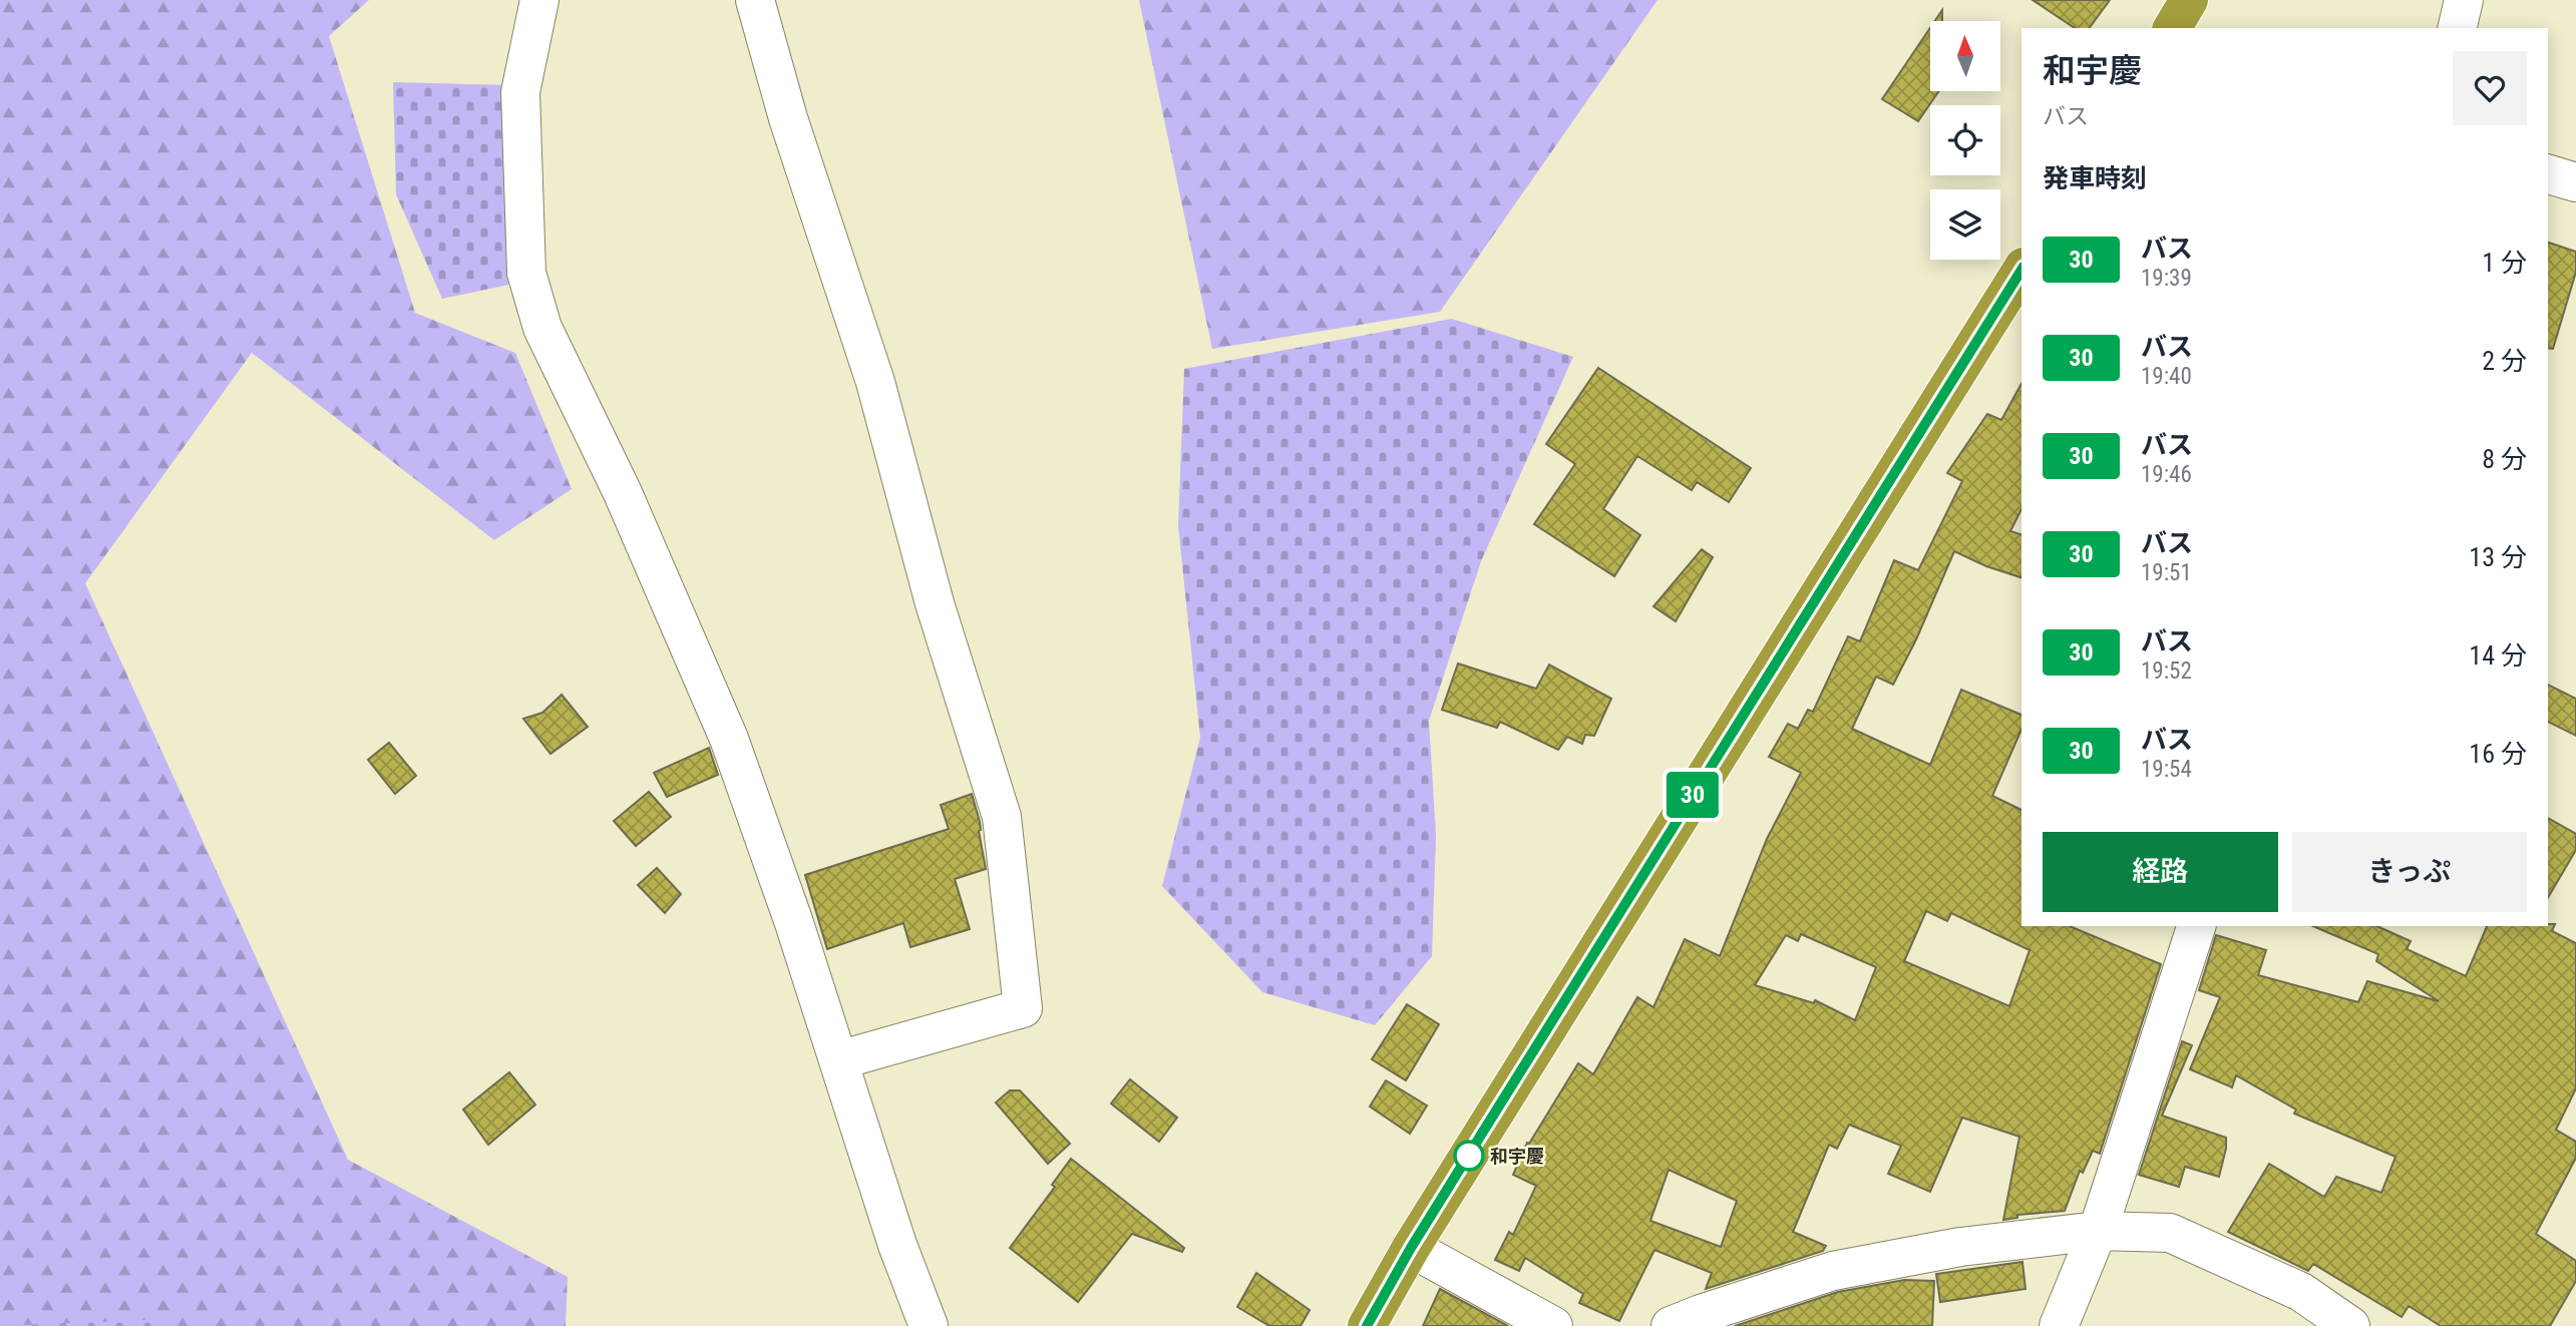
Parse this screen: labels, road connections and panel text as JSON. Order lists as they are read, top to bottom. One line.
{"places":["和宇慶"],"lines":["bus line 30"],"north":"top","page":{"on_map":"30","heading":[["和宇慶","バス"],"発車時刻"],"list":[{"mark":"30","name":"バス","note":"19:39","value":"1 分"},{"mark":"30","name":"バス","note":"19:40","value":"2 分"},{"mark":"30","name":"バス","note":"19:46","value":"8 分"},{"mark":"30","name":"バス","note":"19:51","value":"13 分"},{"mark":"30","name":"バス","note":"19:52","value":"14 分"},{"mark":"30","name":"バス","note":"19:54","value":"16 分"}],"buttons":["経路","きっぷ"]}}
